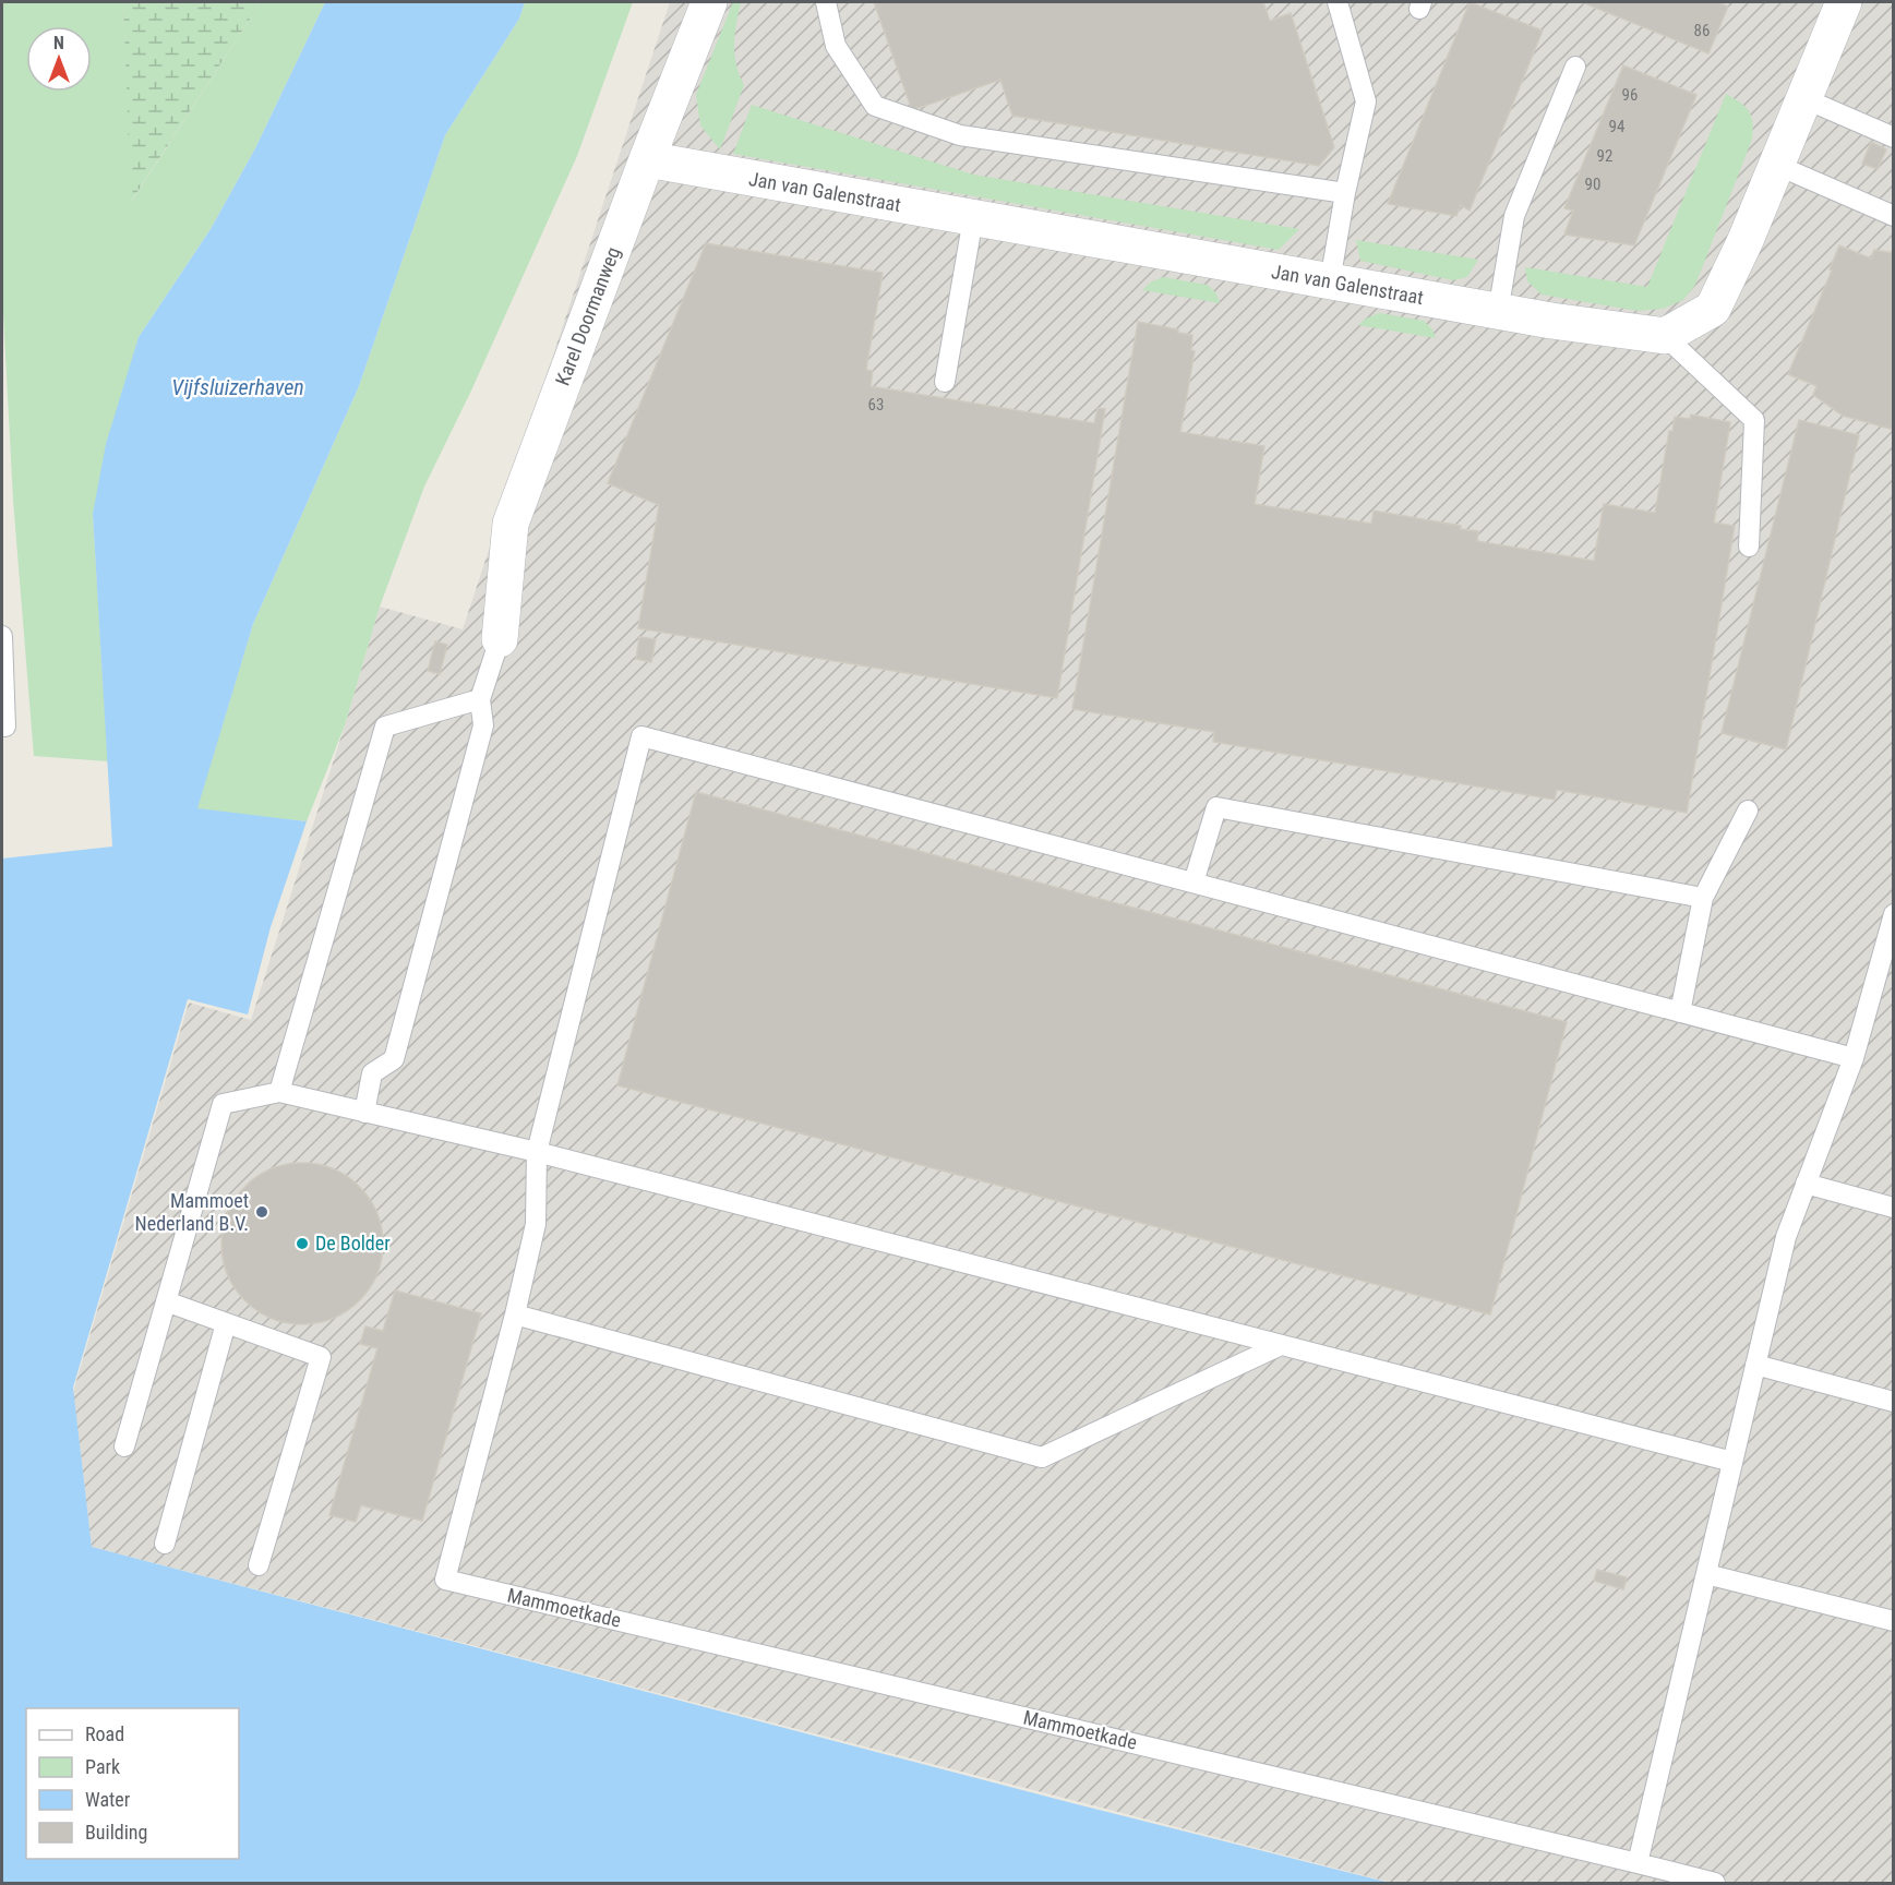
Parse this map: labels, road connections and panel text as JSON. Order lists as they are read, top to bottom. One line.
{"streets":{"street":["Jan van Galenstraat","Karel Doormanweg"],"lane":["Mammoetkade"]},"crossings":[["Jan van Galenstraat","Karel Doormanweg"]],"water":["Vijfsluizerhaven"],"places":["Mammoet Nederland B.V.","De Bolder"],"house_numbers":["86","96","94","92","90","63"],"legend":["Road","Park","Water","Building"],"north":"top"}
